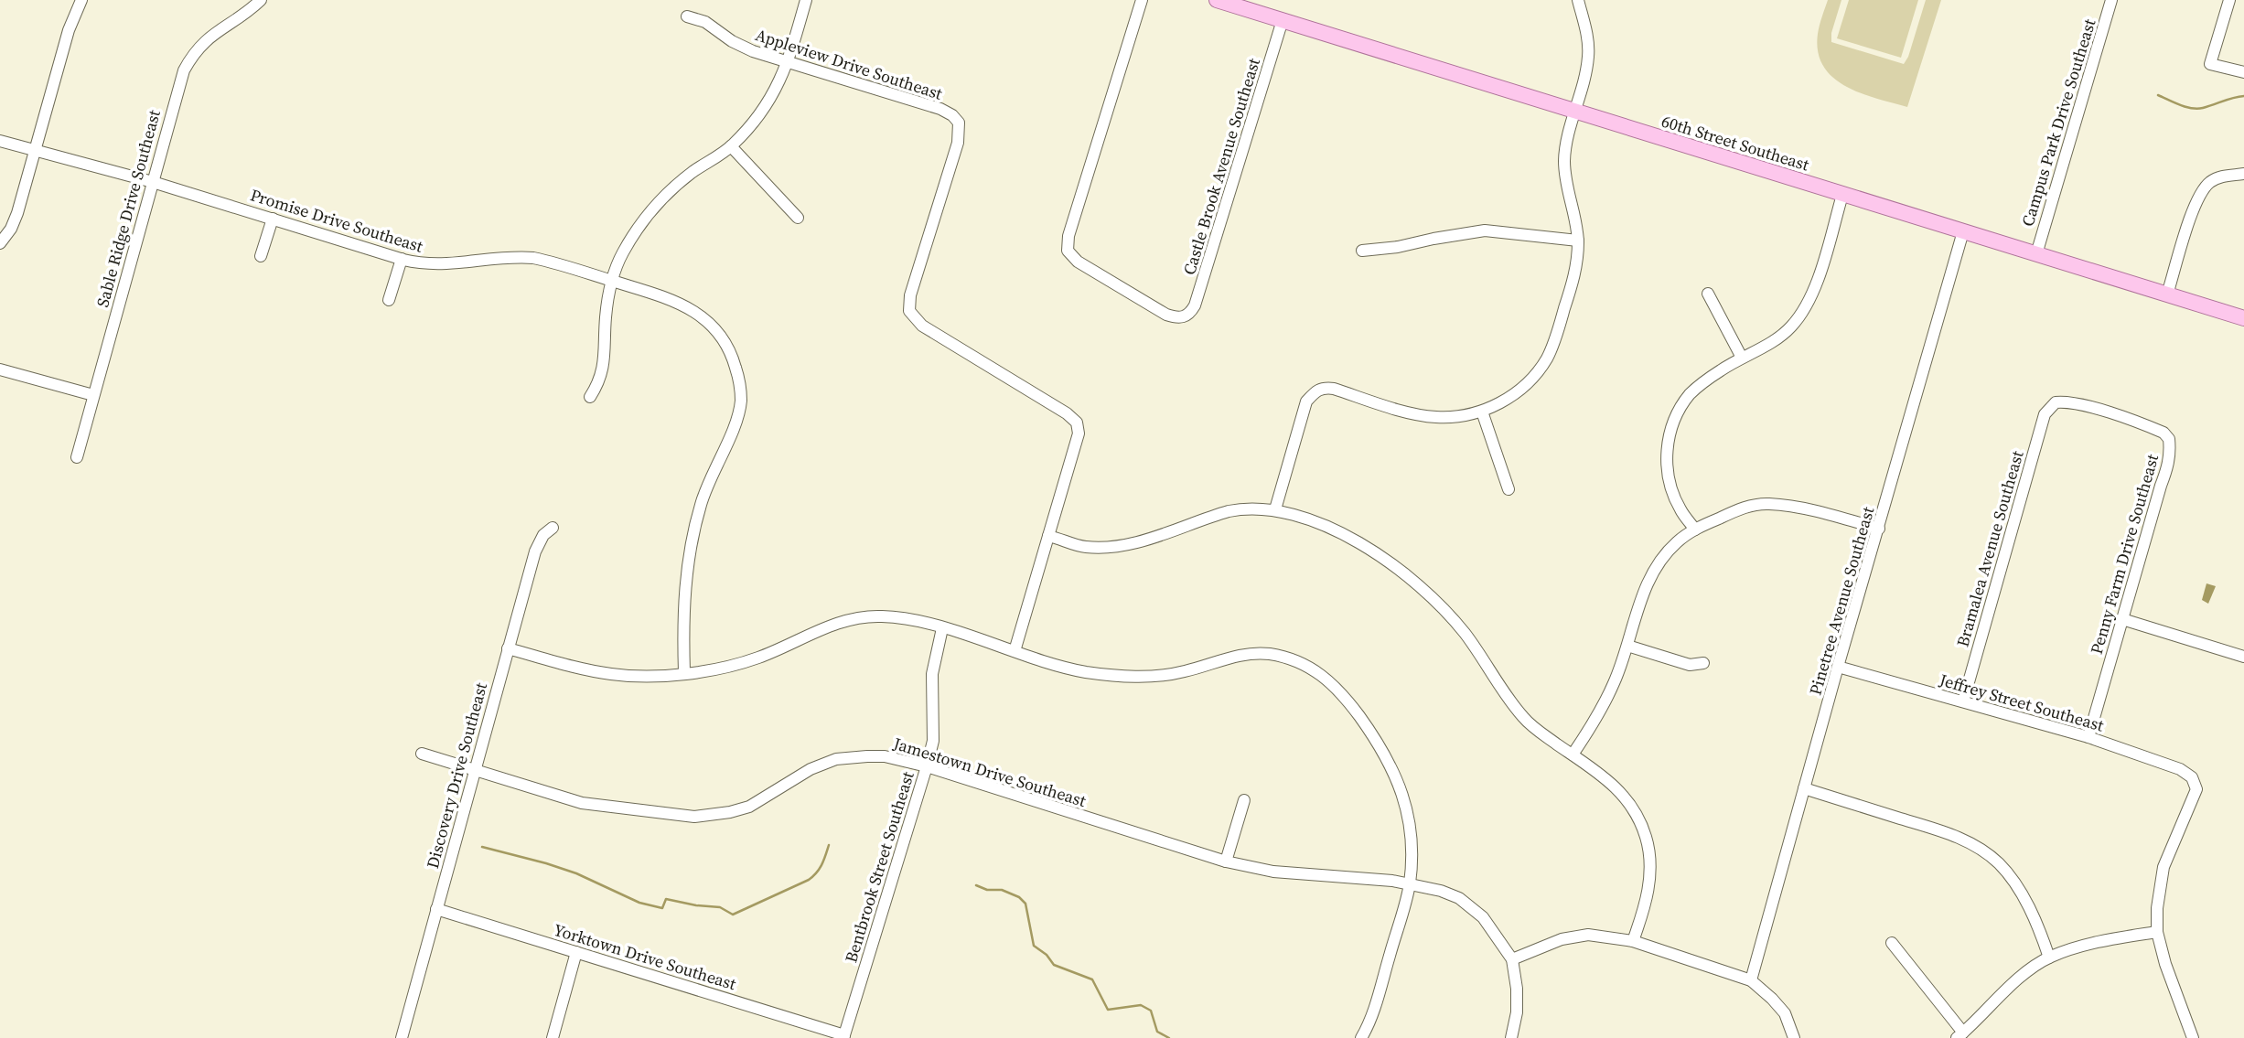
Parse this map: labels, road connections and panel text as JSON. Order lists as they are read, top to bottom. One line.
{"streets":{"main road":["60th Street Southeast"],"street":["Appleview Drive Southeast","Campus Park Drive Southeast","Castle Brook Avenue Southeast","Sable Ridge Drive Southeast","Promise Drive Southeast","Bramalea Avenue Southeast","Penny Farm Drive Southeast","Pinetree Avenue Southeast","Jeffrey Street Southeast","Jamestown Drive Southeast","Discovery Drive Southeast","Bentbrook Street Southeast","Yorktown Drive Southeast"]},"crossings":[["Campus Park Drive Southeast","60th Street Southeast"],["60th Street Southeast","Castle Brook Avenue Southeast"],["60th Street Southeast","Pinetree Avenue Southeast"],["Sable Ridge Drive Southeast","Promise Drive Southeast"],["Bramalea Avenue Southeast","Penny Farm Drive Southeast"],["Bramalea Avenue Southeast","Jeffrey Street Southeast"],["Penny Farm Drive Southeast","Jeffrey Street Southeast"],["Pinetree Avenue Southeast","Jeffrey Street Southeast"],["Jamestown Drive Southeast","Discovery Drive Southeast"],["Jamestown Drive Southeast","Bentbrook Street Southeast"],["Discovery Drive Southeast","Yorktown Drive Southeast"],["Bentbrook Street Southeast","Yorktown Drive Southeast"]]}
